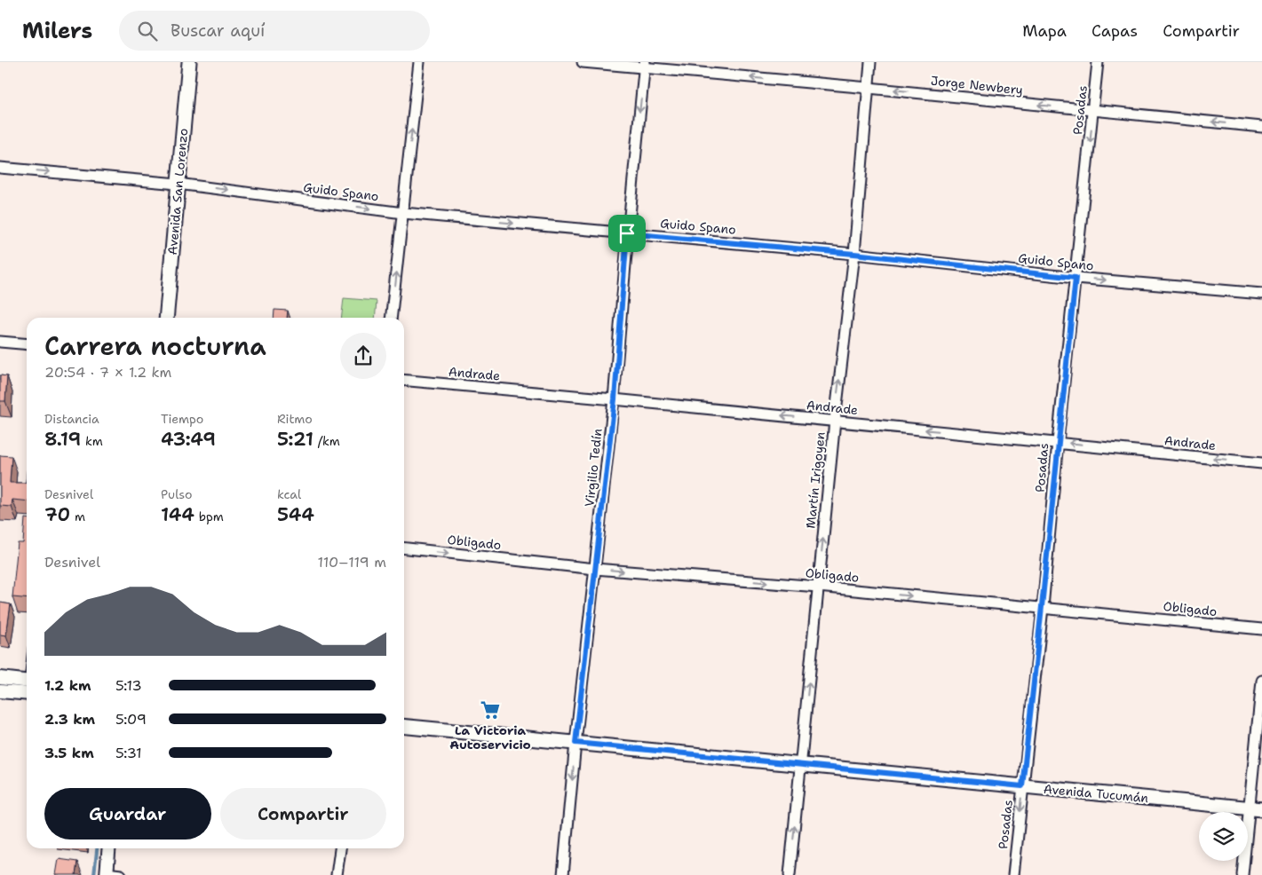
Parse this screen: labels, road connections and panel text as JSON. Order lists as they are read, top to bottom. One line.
{"streets":{"main road":["Avenida San Lorenzo","Avenida Tucumán"],"street":["Jorge Newbery","Posadas","Guido Spano","Andrade","Virgilio Tedín","Martín Irigoyen","Obligado"]},"crossings":[["Jorge Newbery","Posadas"],["Jorge Newbery","Virgilio Tedín"],["Jorge Newbery","Martín Irigoyen"],["Posadas","Guido Spano"],["Posadas","Andrade"],["Posadas","Obligado"],["Posadas","Avenida Tucumán"],["Avenida San Lorenzo","Guido Spano"],["Guido Spano","Virgilio Tedín"],["Guido Spano","Martín Irigoyen"],["Andrade","Virgilio Tedín"],["Andrade","Martín Irigoyen"],["Virgilio Tedín","Obligado"],["Virgilio Tedín","Avenida Tucumán"],["Martín Irigoyen","Obligado"],["Martín Irigoyen","Avenida Tucumán"]],"one_way":["Jorge Newbery","Guido Spano","Andrade","Virgilio Tedín","Martín Irigoyen","Obligado"],"places":{"supermarket":["La Victoria Autoservicio"]},"page":{"header":"Milers","search":"Buscar aquí","nav":["Mapa","Capas","Compartir"],"heading":["Carrera nocturna","20:54 · 7 × 1.2 km"],"stats":[["Distancia","8.19 km"],["Tiempo","43:49"],["Ritmo","5:21 /km"],["Desnivel","70 m"],["Pulso","144 bpm"],["kcal","544"]],"chart":["Desnivel","110–119 m"],"list":[{"name":"1.2 km","note":"5:13"},{"name":"2.3 km","note":"5:09"},{"name":"3.5 km","note":"5:31"}],"buttons":["Guardar","Compartir"]}}
